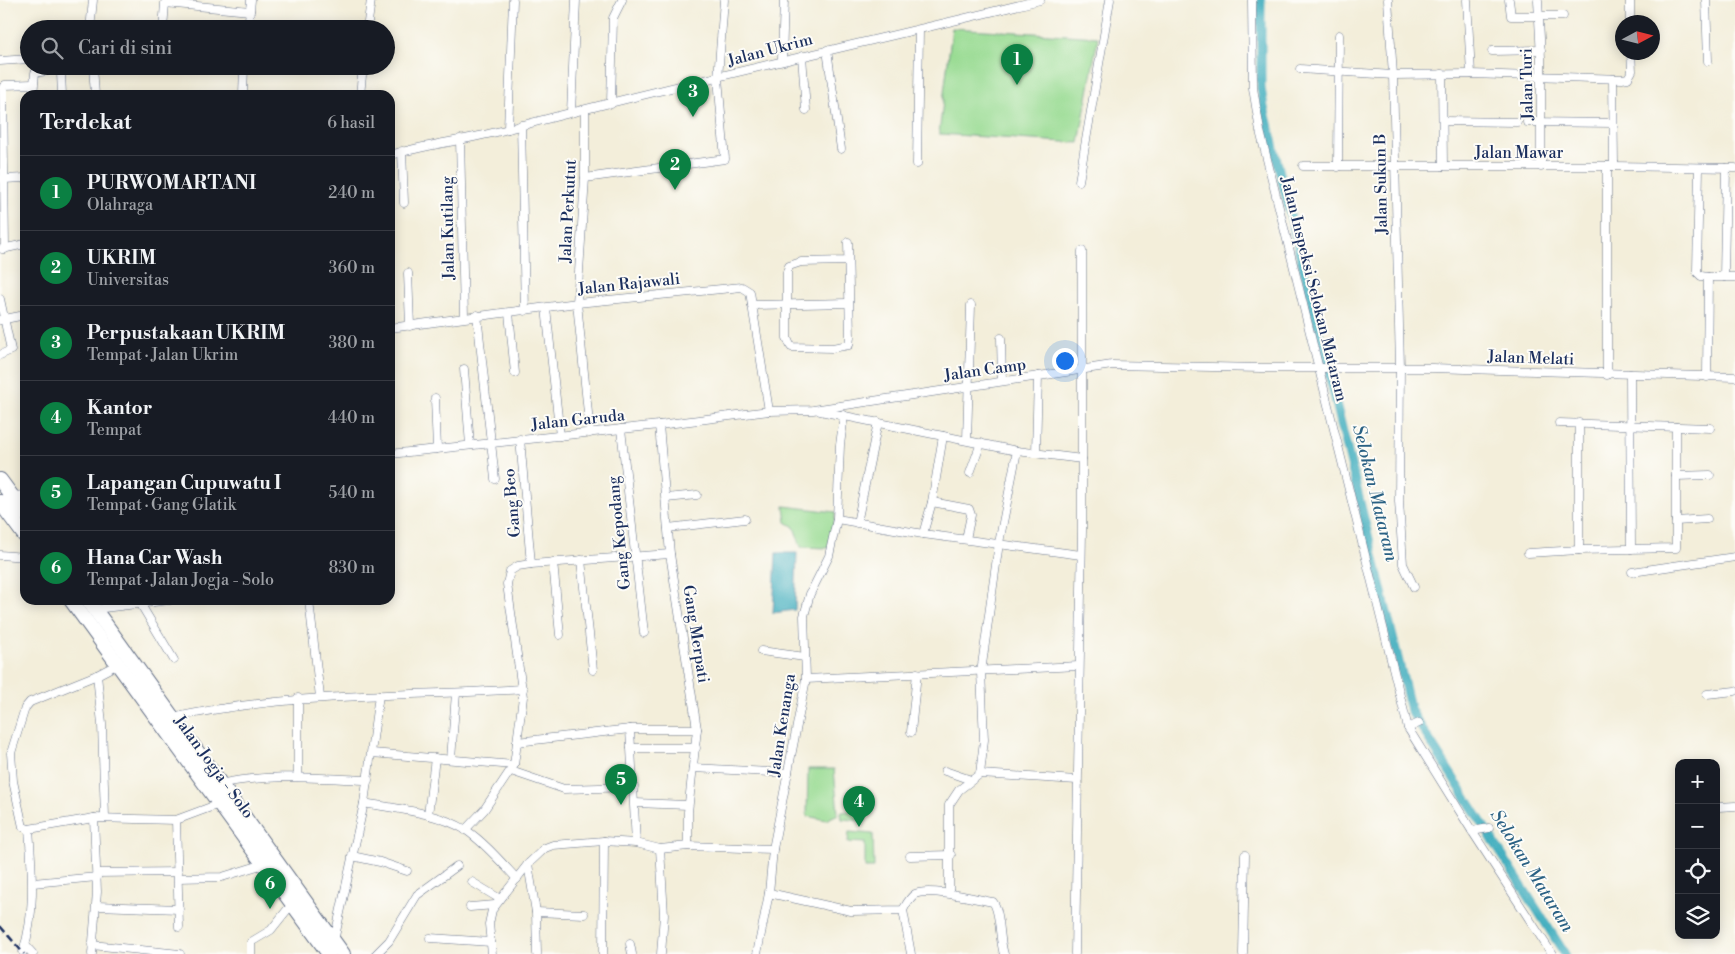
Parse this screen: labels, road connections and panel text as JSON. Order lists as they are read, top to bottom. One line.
{"streets":{"highway":["Jalan Jogja - Solo"],"street":["Jalan Ukrim","Jalan Turi","Jalan Mawar","Jalan Sukun B","Jalan Perkutut","Jalan Kutilang","Jalan Rajawali","Jalan Inspeksi Selokan Mataram","Jalan Melati","Jalan Camp","Jalan Garuda","Gang Beo","Gang Kepodang","Gang Merpati","Jalan Kenanga"]},"crossings":[["Jalan Ukrim","Jalan Perkutut"],["Jalan Ukrim","Jalan Kutilang"],["Jalan Turi","Jalan Mawar"],["Jalan Mawar","Jalan Sukun B"],["Jalan Sukun B","Jalan Melati"],["Jalan Perkutut","Jalan Rajawali"],["Jalan Perkutut","Jalan Garuda"],["Jalan Kutilang","Jalan Rajawali"],["Jalan Rajawali","Jalan Camp"],["Jalan Rajawali","Jalan Garuda"],["Jalan Inspeksi Selokan Mataram","Jalan Melati"],["Jalan Inspeksi Selokan Mataram","Jalan Camp"],["Jalan Melati","Jalan Camp"],["Jalan Camp","Jalan Garuda"],["Jalan Garuda","Gang Beo"],["Jalan Garuda","Gang Kepodang"],["Jalan Garuda","Gang Merpati"]],"water":["Selokan Mataram"],"north":"right","page":{"search":"Cari di sini","pins":["1","3","2","5","4","6"],"heading":["Terdekat","6 hasil"],"list":[{"mark":"1","name":"PURWOMARTANI","note":"Olahraga","value":"240 m"},{"mark":"2","name":"UKRIM","note":"Universitas","value":"360 m"},{"mark":"3","name":"Perpustakaan UKRIM","note":"Tempat · Jalan Ukrim","value":"380 m"},{"mark":"4","name":"Kantor","note":"Tempat","value":"440 m"},{"mark":"5","name":"Lapangan Cupuwatu I","note":"Tempat · Gang Glatik","value":"540 m"},{"mark":"6","name":"Hana Car Wash","note":"Tempat · Jalan Jogja - Solo","value":"830 m"}],"map_buttons":["+","−"]}}
